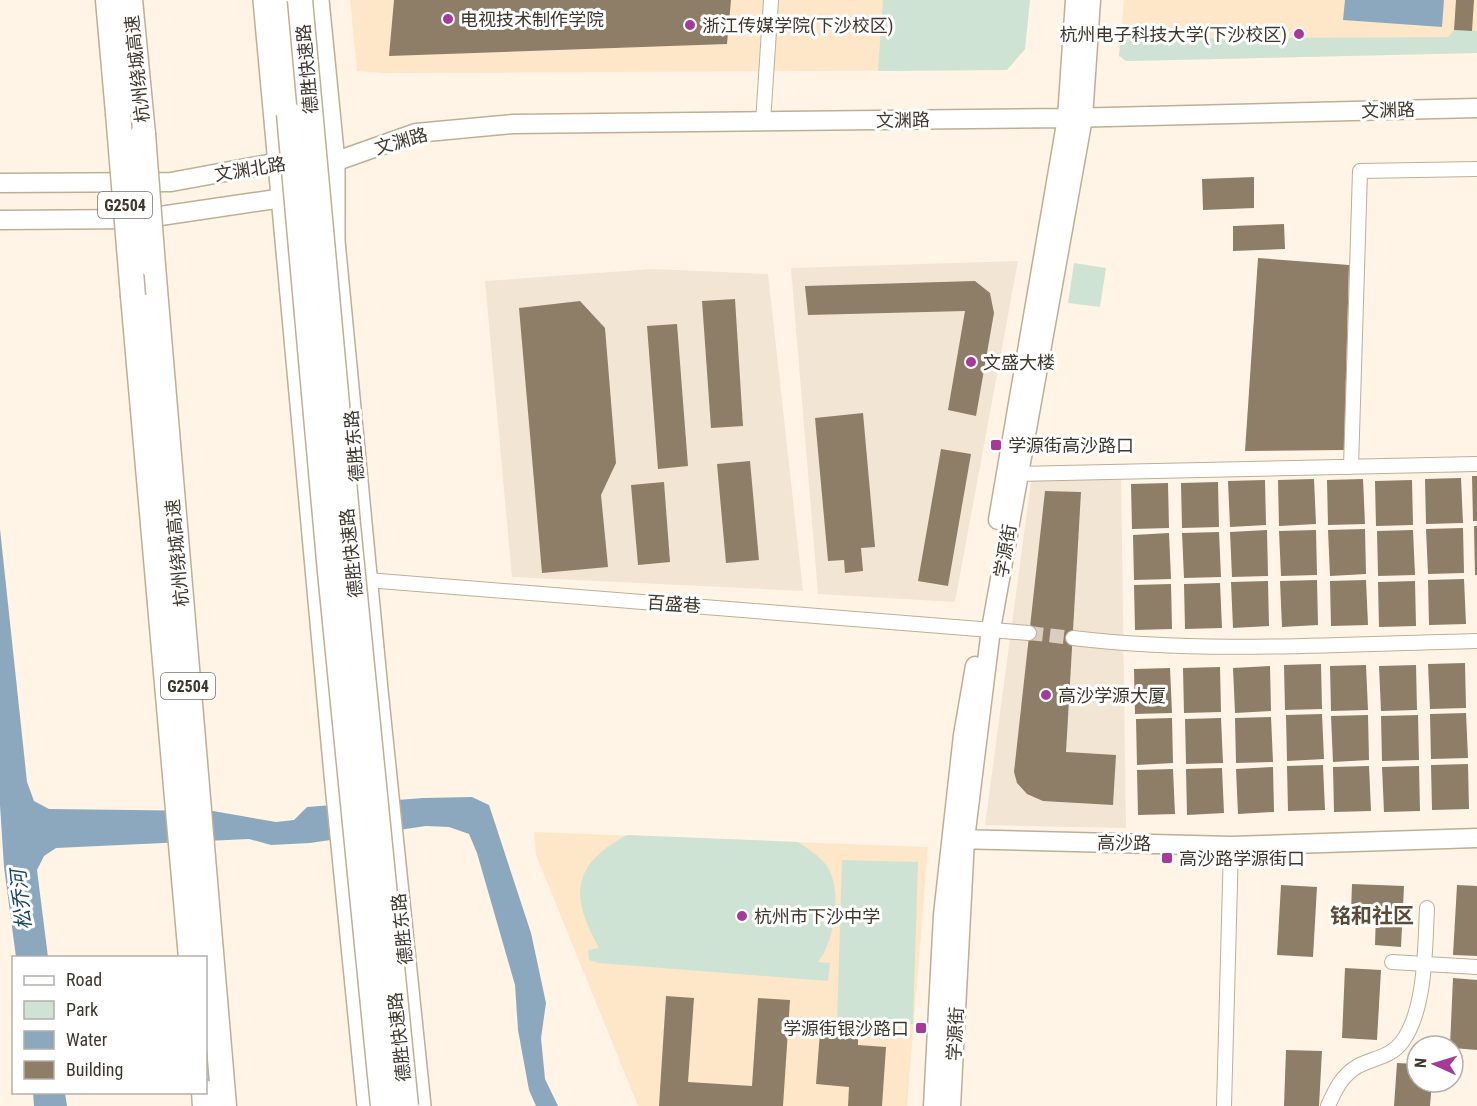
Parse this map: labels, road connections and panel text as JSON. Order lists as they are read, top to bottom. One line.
{"streets":{"highway":["杭州绕城高速","德胜快速路","G2504"],"main road":["文渊路","文渊北路","德胜东路","学源街","高沙路"],"street":["百盛巷"]},"crossings":[["文渊路","文渊北路"],["文渊路","德胜东路"],["文渊路","学源街"],["文渊北路","德胜东路"],["德胜东路","百盛巷"],["学源街","百盛巷"],["学源街","高沙路"]],"districts":["铭和社区"],"water":["松乔河"],"places":{"other":["电视技术制作学院","浙江传媒学院(下沙校区)","杭州电子科技大学(下沙校区)","文盛大楼","高沙学源大厦","杭州市下沙中学"],"transit":["学源街高沙路口","高沙路学源街口","学源街银沙路口"]},"legend":["Road","Park","Water","Building"],"north":"left"}
